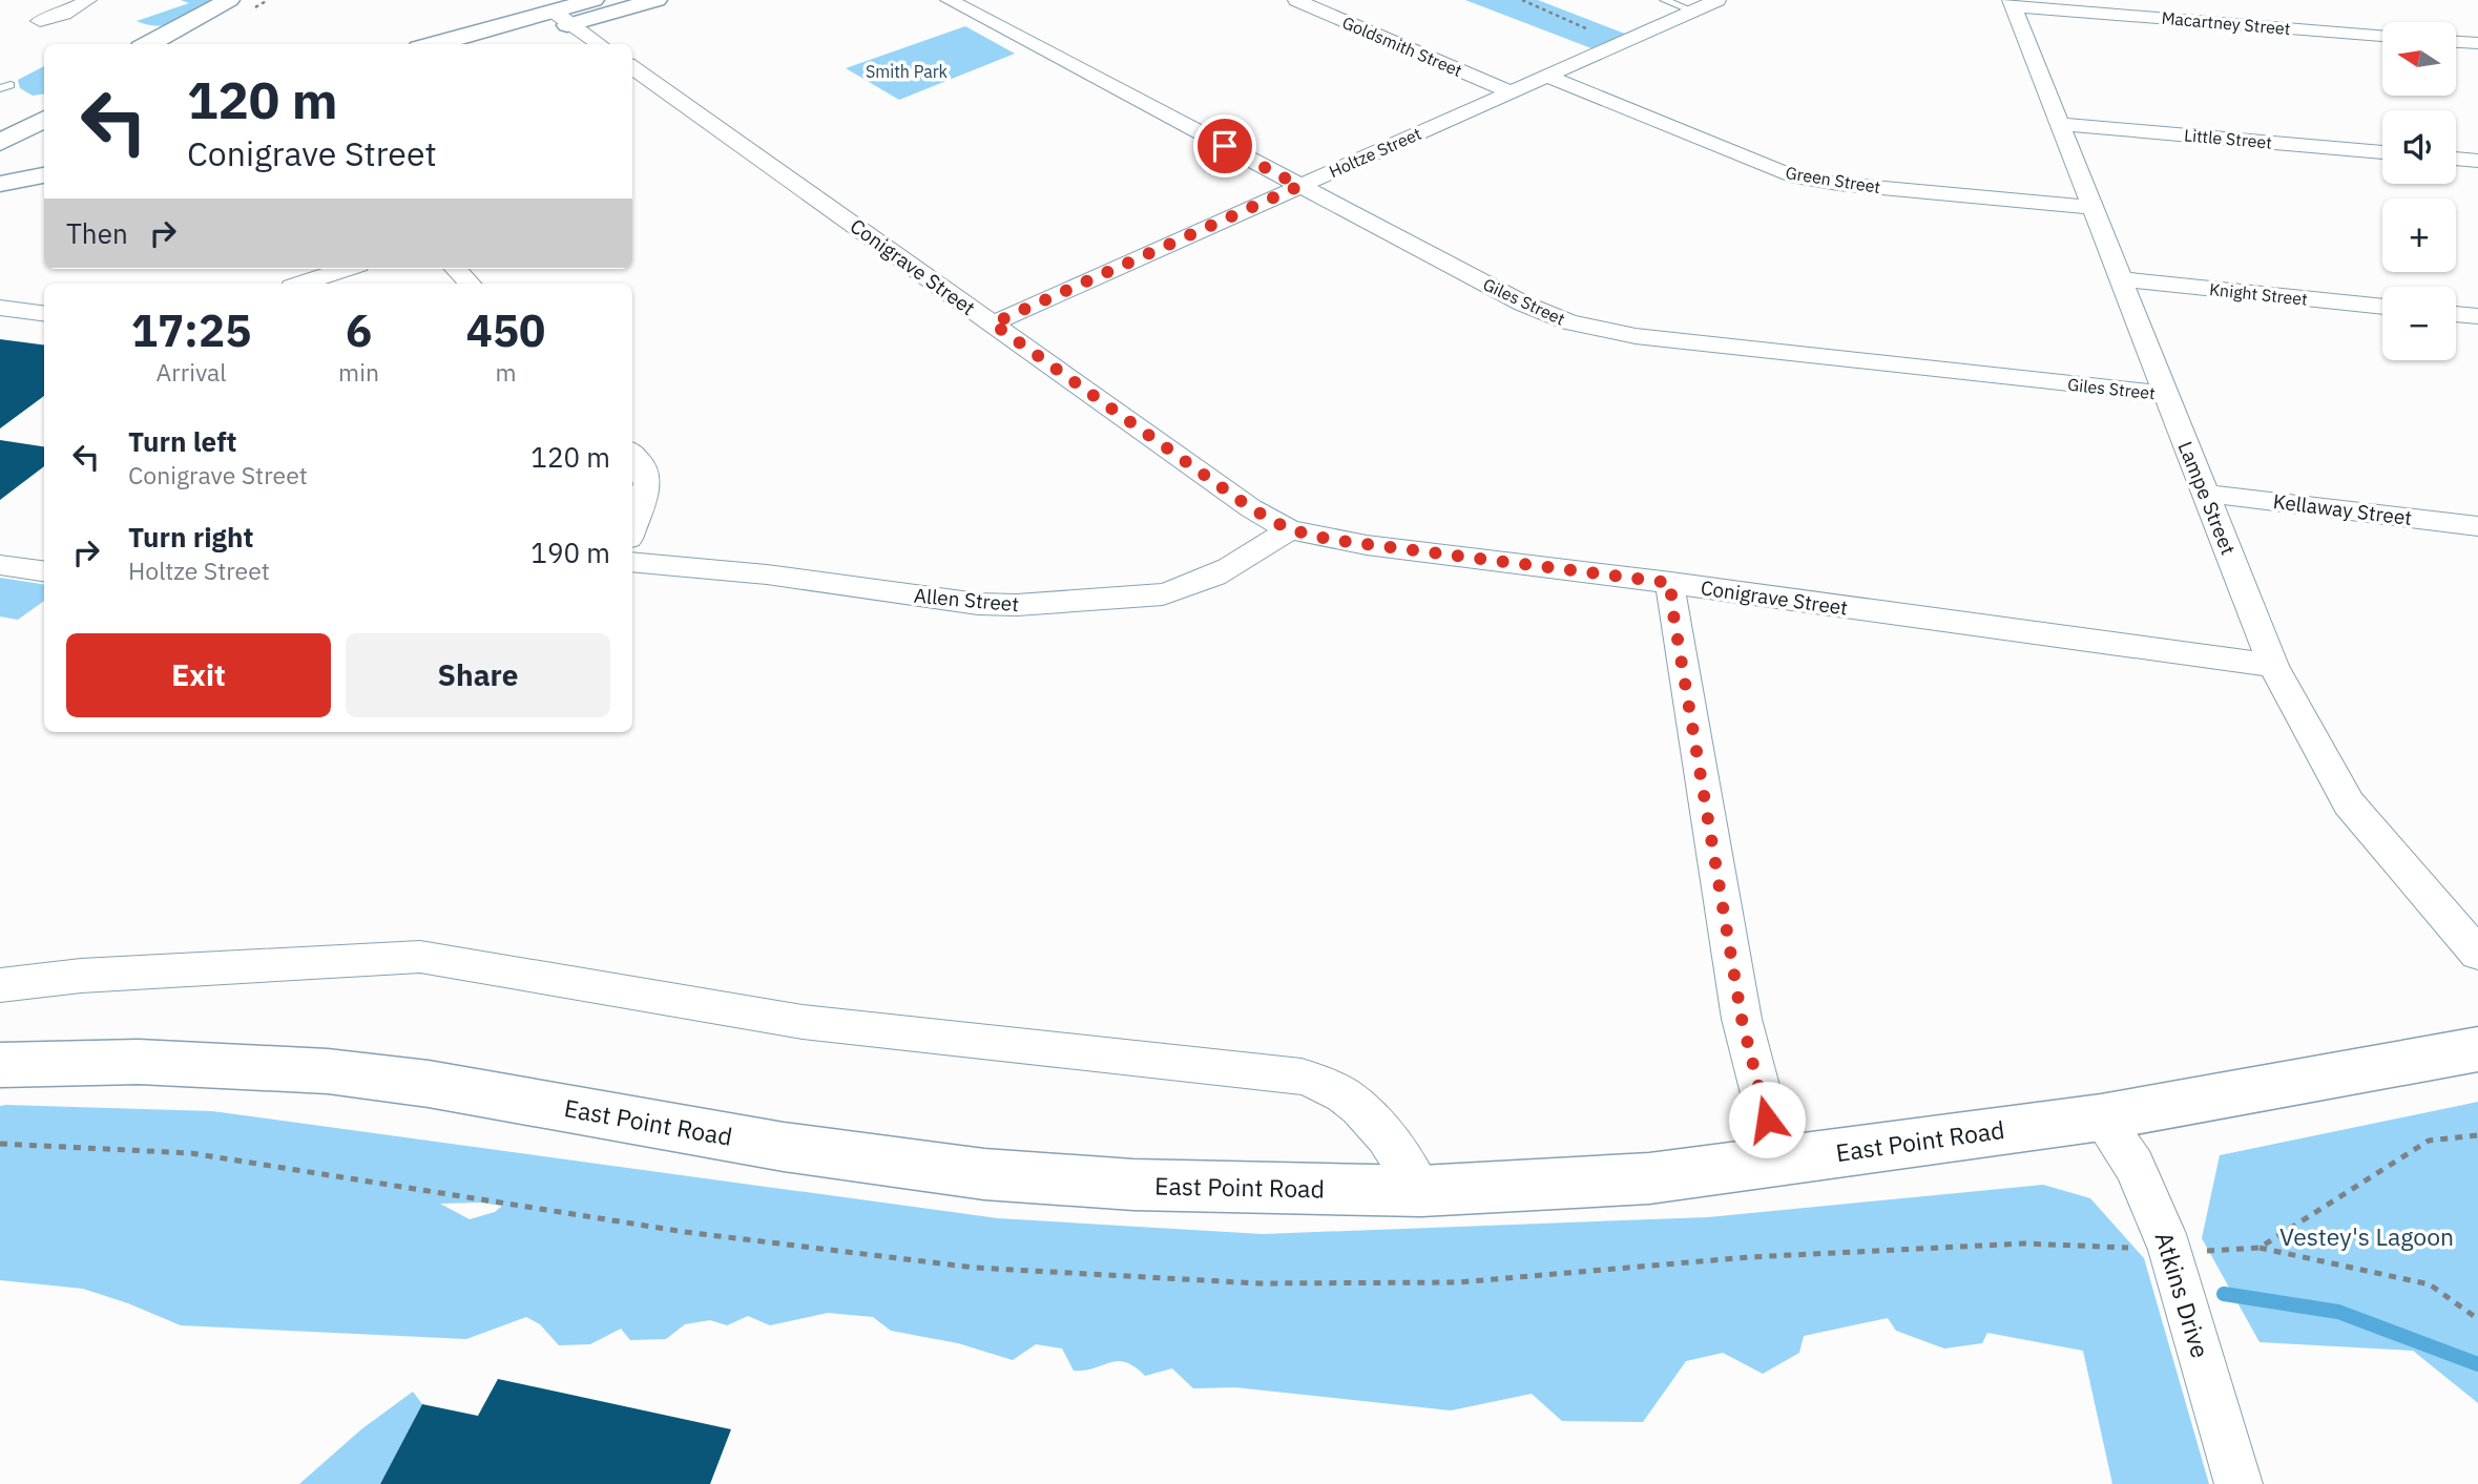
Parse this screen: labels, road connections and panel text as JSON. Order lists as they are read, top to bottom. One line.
{"streets":{"street":["Macartney Street","Goldsmith Street","Little Street","Holtze Street","Green Street","Conigrave Street","Knight Street","Giles Street","Lampe Street","Kellaway Street","Allen Street","East Point Road","Atkins Drive"]},"crossings":[["Macartney Street","Lampe Street"],["Goldsmith Street","Holtze Street"],["Little Street","Lampe Street"],["Holtze Street","Green Street"],["Holtze Street","Conigrave Street"],["Holtze Street","Giles Street"],["Green Street","Lampe Street"],["Conigrave Street","Lampe Street"],["Conigrave Street","Allen Street"],["Knight Street","Lampe Street"],["Giles Street","Lampe Street"],["Lampe Street","Kellaway Street"],["East Point Road","Atkins Drive"]],"parks":["Smith Park","Vestey's Lagoon"],"north":"left","page":{"map_buttons":["+","−"],"turn":["120 m","Conigrave Street"],"then":"Then","eta":["17:25","Arrival","6","min","450","m"],"list":[{"name":"Turn left","note":"Conigrave Street","value":"120 m"},{"name":"Turn right","note":"Holtze Street","value":"190 m"}],"buttons":["Exit","Share"]}}
